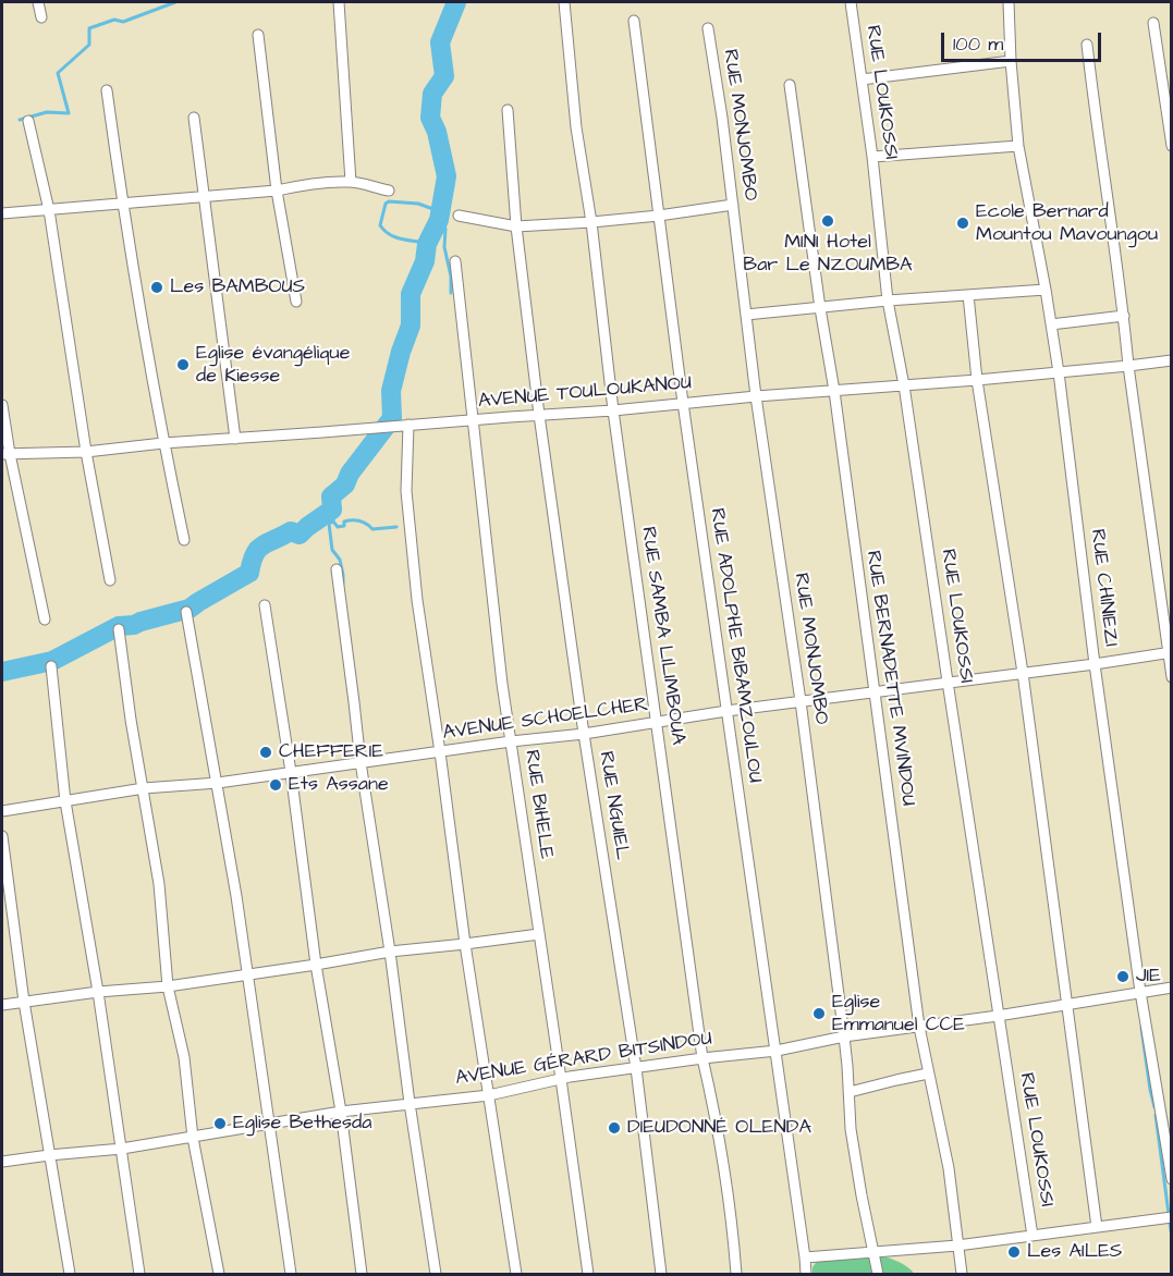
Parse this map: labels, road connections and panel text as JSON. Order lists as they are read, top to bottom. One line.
{"streets":{"street":["RUE LOUKOSSI","RUE MONJOMBO","AVENUE TOULOUKANOU","RUE CHINIEZI","RUE SAMBA LILIMBOUA","RUE ADOLPHE BIBAMZOULOU","RUE BERNADETTE MVINDOU","AVENUE SCHOELCHER","RUE BIHELE","RUE NGUIEL","AVENUE GÉRARD BITSINDOU"]},"crossings":[["RUE LOUKOSSI","AVENUE TOULOUKANOU"],["RUE LOUKOSSI","AVENUE SCHOELCHER"],["RUE LOUKOSSI","AVENUE GÉRARD BITSINDOU"],["RUE MONJOMBO","AVENUE TOULOUKANOU"],["RUE MONJOMBO","AVENUE SCHOELCHER"],["RUE MONJOMBO","AVENUE GÉRARD BITSINDOU"],["AVENUE TOULOUKANOU","RUE CHINIEZI"],["AVENUE TOULOUKANOU","RUE SAMBA LILIMBOUA"],["AVENUE TOULOUKANOU","RUE ADOLPHE BIBAMZOULOU"],["AVENUE TOULOUKANOU","RUE BERNADETTE MVINDOU"],["AVENUE TOULOUKANOU","RUE BIHELE"],["AVENUE TOULOUKANOU","RUE NGUIEL"],["RUE CHINIEZI","AVENUE SCHOELCHER"],["RUE CHINIEZI","AVENUE GÉRARD BITSINDOU"],["RUE SAMBA LILIMBOUA","AVENUE SCHOELCHER"],["RUE SAMBA LILIMBOUA","AVENUE GÉRARD BITSINDOU"],["RUE ADOLPHE BIBAMZOULOU","AVENUE SCHOELCHER"],["RUE ADOLPHE BIBAMZOULOU","AVENUE GÉRARD BITSINDOU"],["RUE BERNADETTE MVINDOU","AVENUE SCHOELCHER"],["RUE BERNADETTE MVINDOU","AVENUE GÉRARD BITSINDOU"],["AVENUE SCHOELCHER","RUE BIHELE"],["AVENUE SCHOELCHER","RUE NGUIEL"],["RUE BIHELE","AVENUE GÉRARD BITSINDOU"],["RUE NGUIEL","AVENUE GÉRARD BITSINDOU"]],"places":["MINI Hotel Bar Le NZOUMBA","Ecole Bernard Mountou Mavoungou","Les BAMBOUS","Eglise évangélique de Kiesse","CHEFFERIE","Ets Assane","JIE","Eglise Emmanuel CCE","Eglise Bethesda","DIEUDONNÉ OLENDA","Les AILES"],"scale_bar":"100 m"}
